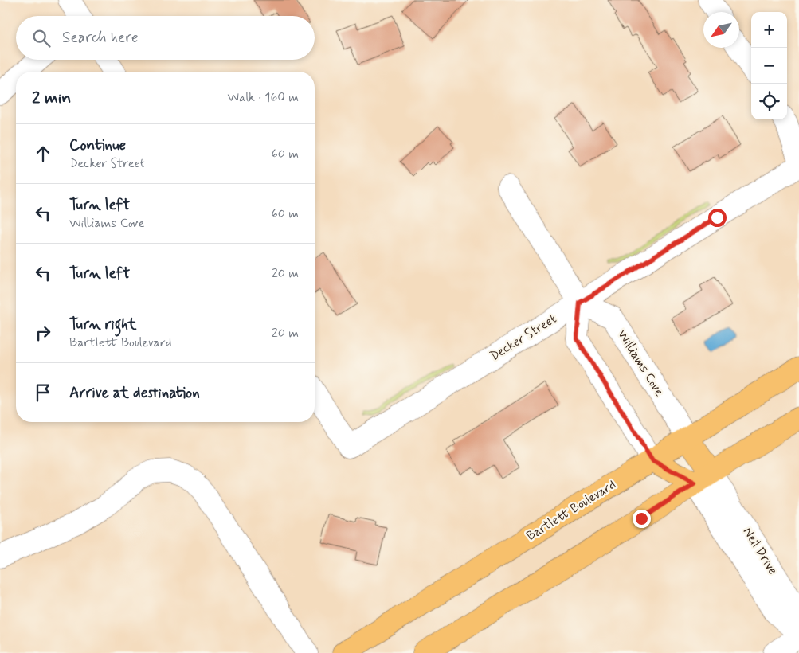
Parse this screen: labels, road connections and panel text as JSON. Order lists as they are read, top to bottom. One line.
{"streets":{"main road":["Bartlett Boulevard"],"street":["Decker Street","Williams Cove","Neil Drive"]},"crossings":[["Decker Street","Williams Cove"],["Williams Cove","Bartlett Boulevard"]],"north":"bottom left","page":{"map_buttons":["+","−"],"search":"Search here","heading":["2 min","Walk · 160 m"],"list":[["Continue","Decker Street","60 m"],["Turn left","Williams Cove","60 m"],["Turn left","20 m"],["Turn right","Bartlett Boulevard","20 m"],"Arrive at destination"]}}
